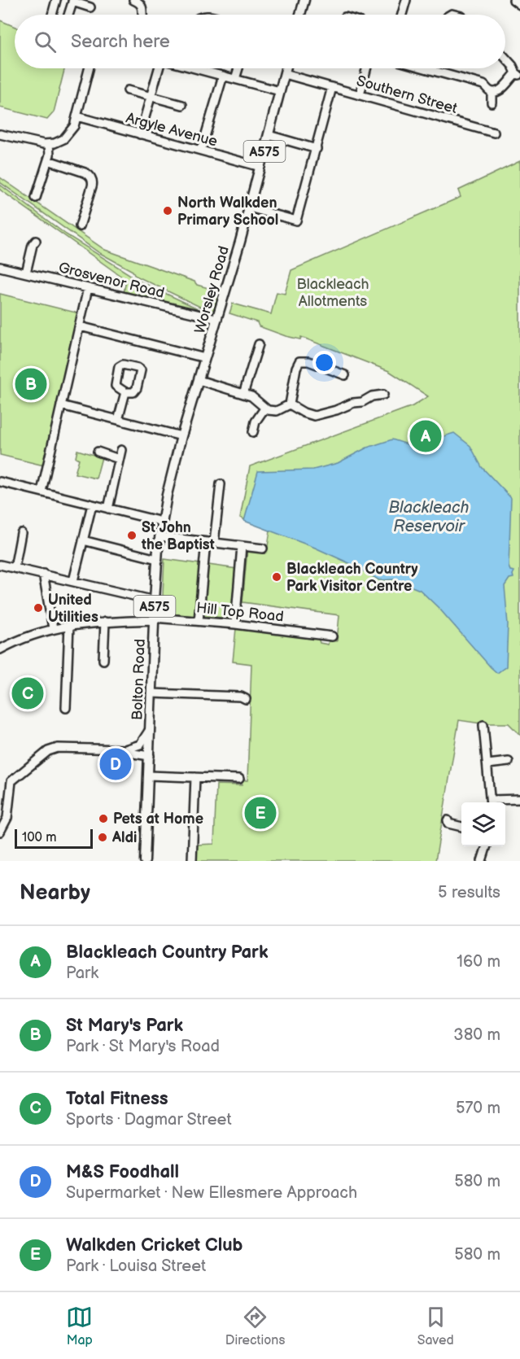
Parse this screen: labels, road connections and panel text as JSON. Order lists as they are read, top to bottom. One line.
{"streets":{"main road":["A575","Worsley Road","Bolton Road"],"street":["Southern Street","Argyle Avenue","Grosvenor Road","Hill Top Road"]},"crossings":[["Southern Street","Worsley Road"],["Argyle Avenue","Worsley Road"],["Grosvenor Road","Worsley Road"],["Worsley Road","Bolton Road"],["Hill Top Road","Bolton Road"]],"water":["Blackleach Reservoir"],"parks":["Blackleach Allotments"],"places":["North Walkden Primary School","St John the Baptist","Blackleach Country Park Visitor Centre","United Utilities","Pets at Home","Aldi"],"scale_bar":"100 m","page":{"search":"Search here","pins":["B","A","C","D","E"],"scale":"100 m","heading":["Nearby","5 results"],"list":[{"mark":"A","name":"Blackleach Country Park","note":"Park","value":"160 m"},{"mark":"B","name":"St Mary's Park","note":"Park · St Mary's Road","value":"380 m"},{"mark":"C","name":"Total Fitness","note":"Sports · Dagmar Street","value":"570 m"},{"mark":"D","name":"M&S Foodhall","note":"Supermarket · New Ellesmere Approach","value":"580 m"},{"mark":"E","name":"Walkden Cricket Club","note":"Park · Louisa Street","value":"580 m"}],"nav":["Map","Directions","Saved"]}}
